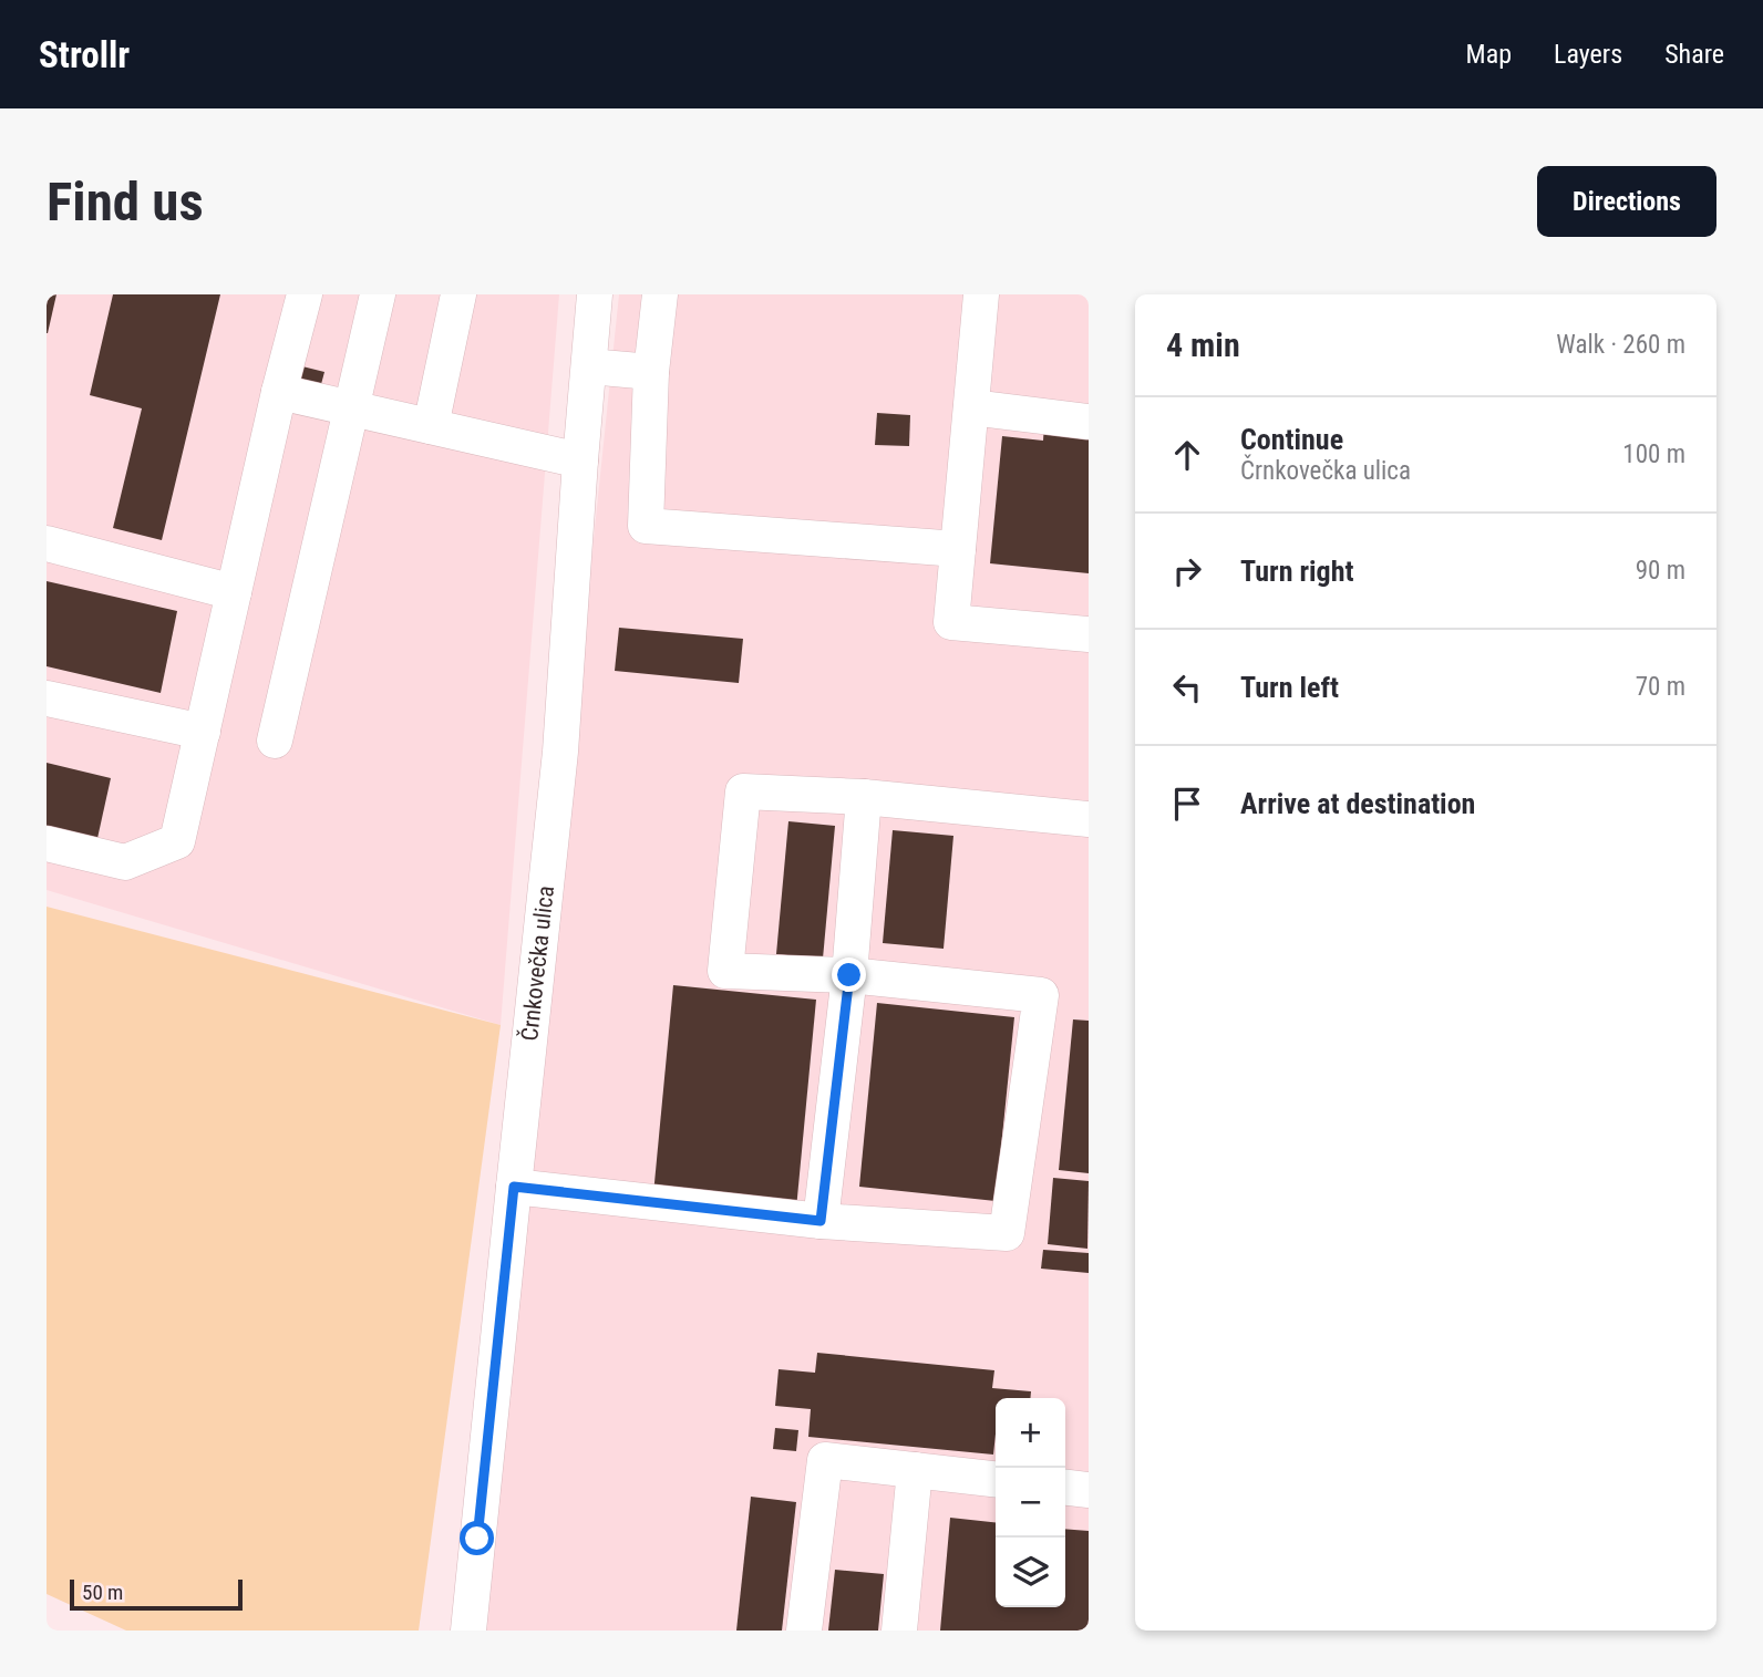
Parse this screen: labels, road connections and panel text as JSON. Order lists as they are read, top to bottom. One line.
{"streets":{"street":["Črnkovečka ulica"]},"scale_bar":"50 m","page":{"header":"Strollr","nav":["Map","Layers","Share"],"buttons":"Directions","title":"Find us","heading":["4 min","Walk · 260 m"],"list":[["Continue","Črnkovečka ulica","100 m"],["Turn right","90 m"],["Turn left","70 m"],"Arrive at destination"],"map_buttons":["+","−"],"scale":"50 m"}}
